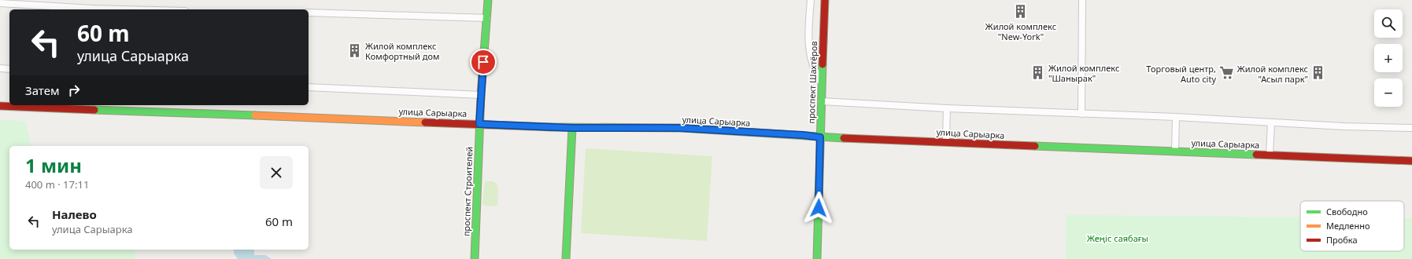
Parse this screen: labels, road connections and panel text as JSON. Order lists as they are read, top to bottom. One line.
{"streets":{"main road":["проспект Шахтёров","улица Сарыарка","проспект Строителей"]},"crossings":[["проспект Шахтёров","улица Сарыарка"],["улица Сарыарка","проспект Строителей"]],"parks":["Жеңіс саябағы"],"places":{"building":["Жилой комплекс \"New-York\"","Жилой комплекс Комфортный дом","Жилой комплекс \"Шанырак\"","Жилой комплекс \"Асыл парк\""],"supermarket":["Торговый центр, Auto city"]},"legend":["Свободно","Медленно","Пробка"],"page":{"map_buttons":["+","−"],"turn":["60 m","улица Сарыарка"],"then":"Затем","heading":["1 мин","400 m · 17:11"],"list":[{"name":"Налево","note":"улица Сарыарка","value":"60 m"}]}}
